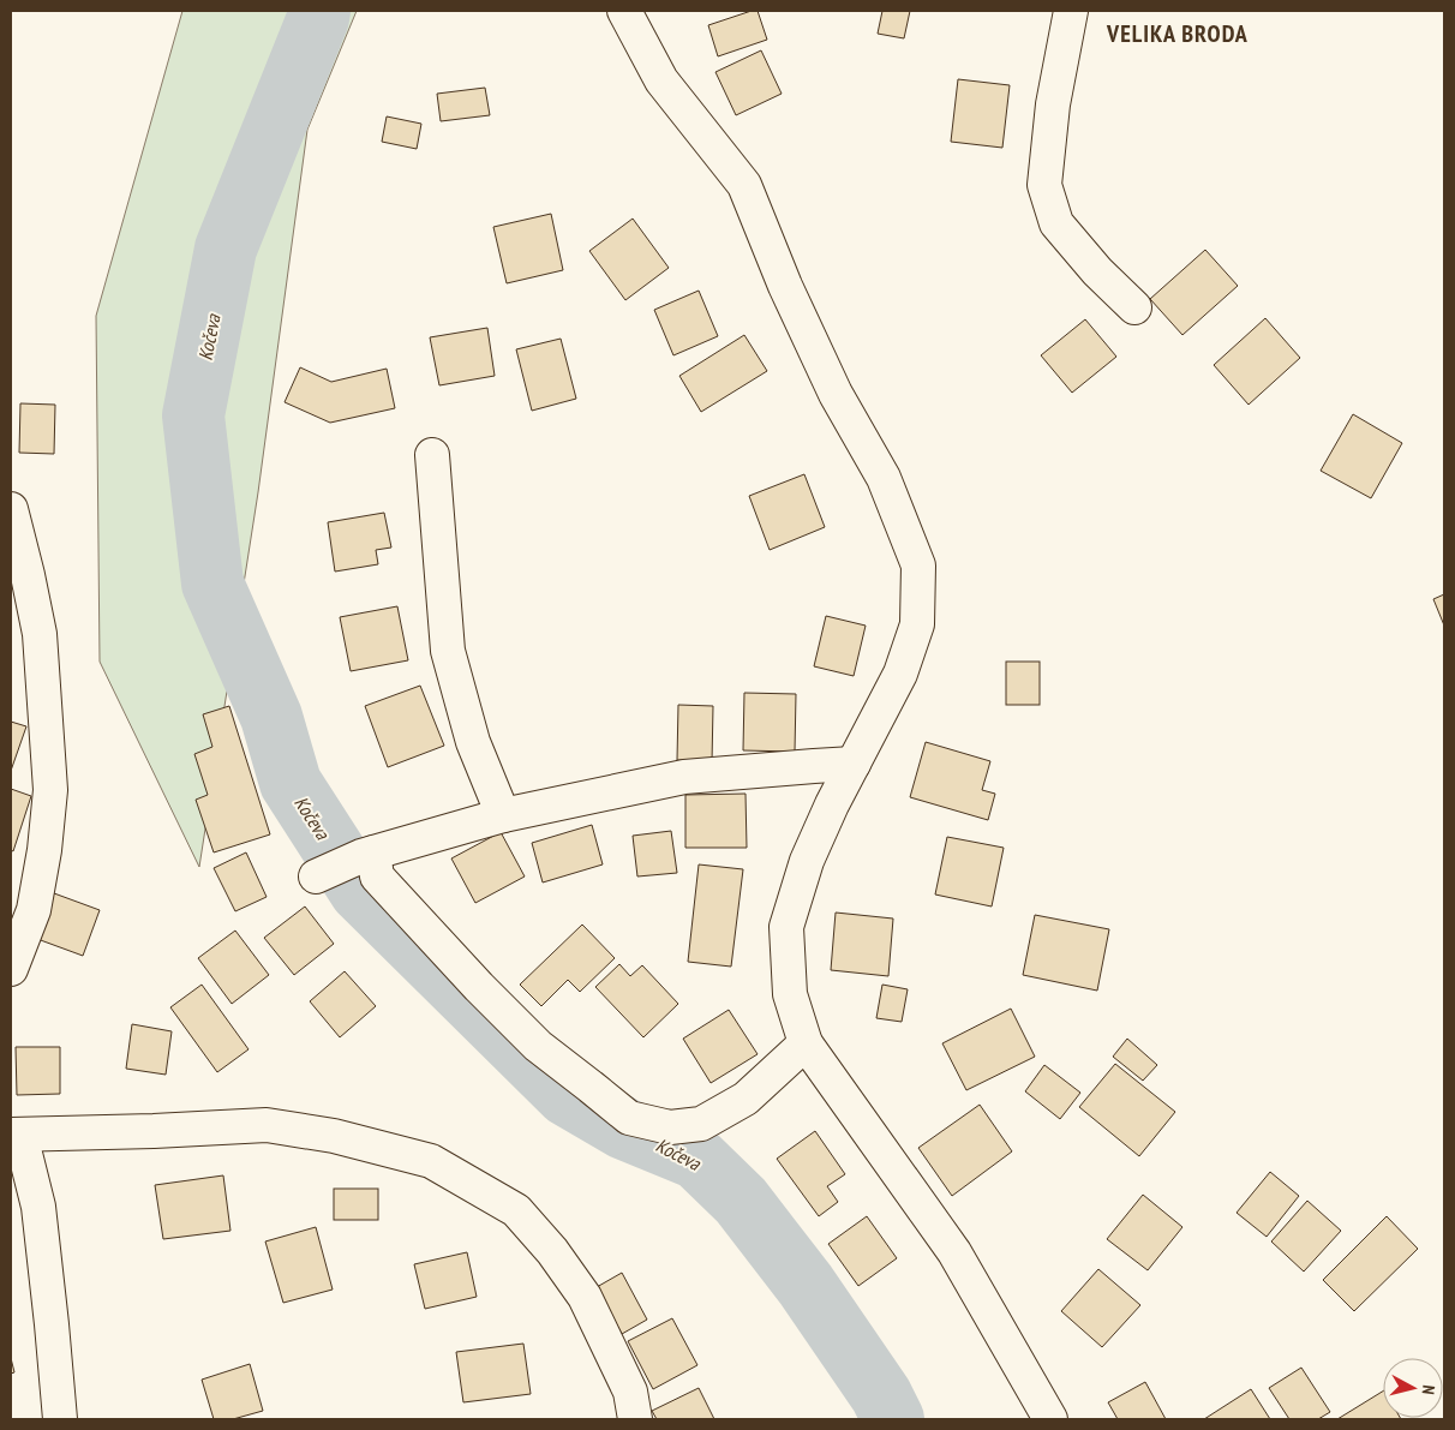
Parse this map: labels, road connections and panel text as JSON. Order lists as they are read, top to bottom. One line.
{"districts":["VELIKA BRODA"],"water":["Kočeva"],"north":"right"}
